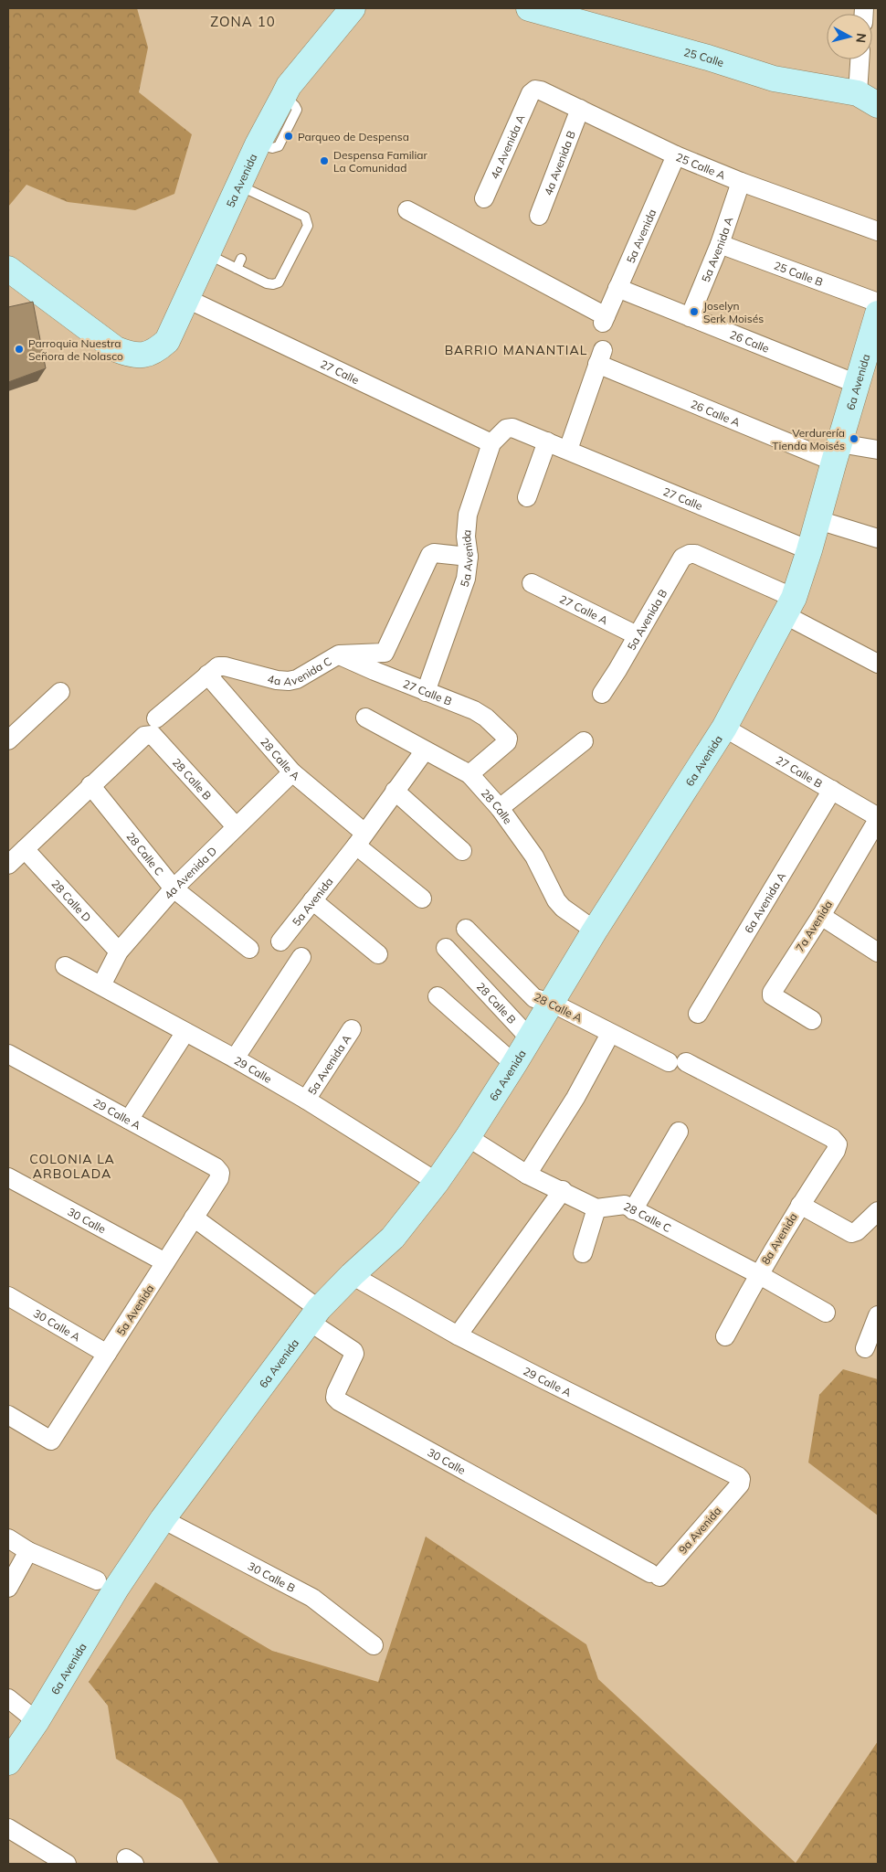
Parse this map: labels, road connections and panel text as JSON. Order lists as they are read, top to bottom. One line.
{"streets":{"street":["25 Calle","4a Avenida A","4a Avenida B","25 Calle A","5a Avenida","5a Avenida A","25 Calle B","26 Calle","27 Calle","6a Avenida","26 Calle A","27 Calle A","5a Avenida B","4a Avenida C","27 Calle B","28 Calle A","28 Calle B","28 Calle","28 Calle C","4a Avenida D","28 Calle D","6a Avenida A","7a Avenida","29 Calle","29 Calle A","30 Calle","8a Avenida","30 Calle A","9a Avenida","30 Calle B"]},"crossings":[["4a Avenida A","25 Calle A"],["4a Avenida B","25 Calle A"],["25 Calle A","5a Avenida"],["25 Calle A","5a Avenida A"],["5a Avenida","26 Calle"],["5a Avenida","27 Calle"],["5a Avenida","4a Avenida C"],["5a Avenida","27 Calle B"],["5a Avenida","28 Calle A"],["5a Avenida","28 Calle"],["5a Avenida","29 Calle A"],["5a Avenida","30 Calle"],["5a Avenida","30 Calle A"],["5a Avenida A","25 Calle B"],["5a Avenida A","26 Calle"],["5a Avenida A","29 Calle"],["26 Calle","6a Avenida"],["27 Calle","6a Avenida"],["27 Calle","26 Calle A"],["6a Avenida","26 Calle A"],["6a Avenida","5a Avenida B"],["6a Avenida","27 Calle B"],["6a Avenida","28 Calle A"],["6a Avenida","28 Calle B"],["6a Avenida","28 Calle"],["6a Avenida","29 Calle"],["6a Avenida","29 Calle A"],["6a Avenida","30 Calle"],["6a Avenida","30 Calle B"],["27 Calle A","5a Avenida B"],["4a Avenida C","27 Calle B"],["4a Avenida C","28 Calle A"],["27 Calle B","28 Calle"],["27 Calle B","6a Avenida A"],["27 Calle B","7a Avenida"],["28 Calle A","4a Avenida D"],["28 Calle A","8a Avenida"],["28 Calle B","28 Calle C"],["28 Calle B","4a Avenida D"],["28 Calle C","4a Avenida D"],["28 Calle C","8a Avenida"],["4a Avenida D","28 Calle D"],["4a Avenida D","29 Calle"],["29 Calle A","9a Avenida"],["30 Calle","9a Avenida"]],"districts":["ZONA 10","BARRIO MANANTIAL","COLONIA LA ARBOLADA"],"places":["Parqueo de Despensa","Despensa Familiar La Comunidad","Joselyn Serk Moisés","Parroquia Nuestra Señora de Nolasco","Verdurería Tienda Moisés"],"north":"right"}
